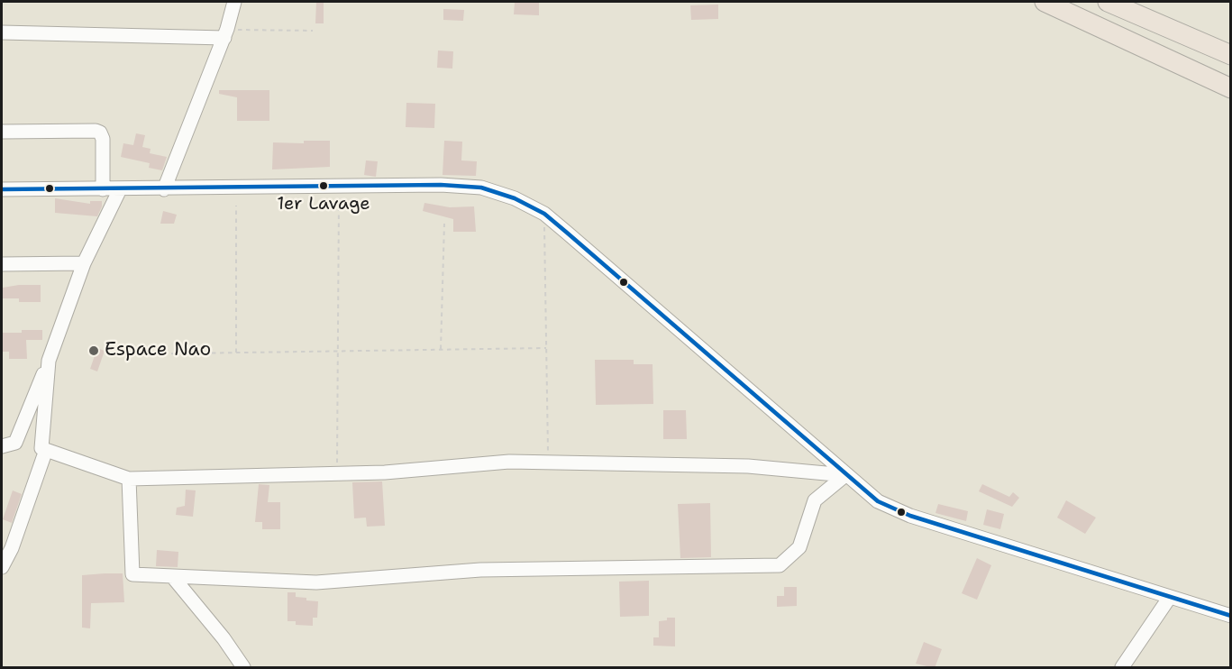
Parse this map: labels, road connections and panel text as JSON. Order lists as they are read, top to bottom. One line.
{"places":["1er Lavage","Espace Nao"]}
